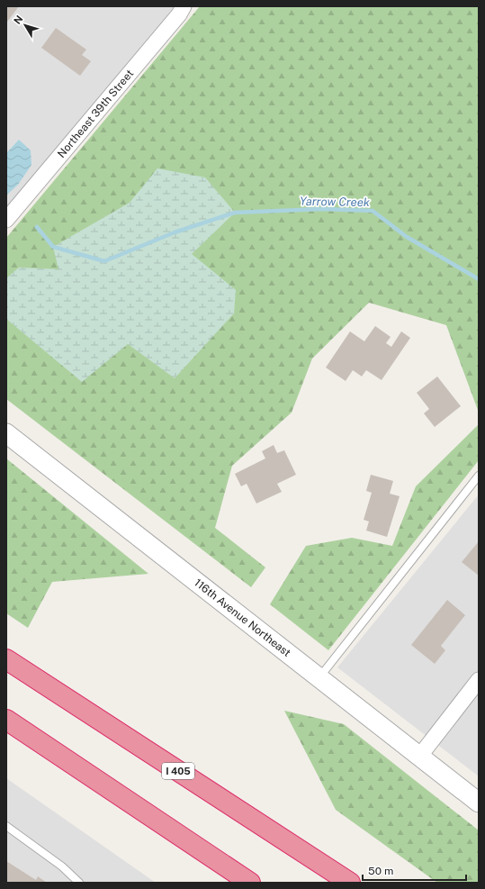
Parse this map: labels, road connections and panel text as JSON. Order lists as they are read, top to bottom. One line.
{"streets":{"highway":["I 405"],"street":["Northeast 39th Street","116th Avenue Northeast"]},"water":["Yarrow Creek"],"scale_bar":"50 m","north":"top left"}
